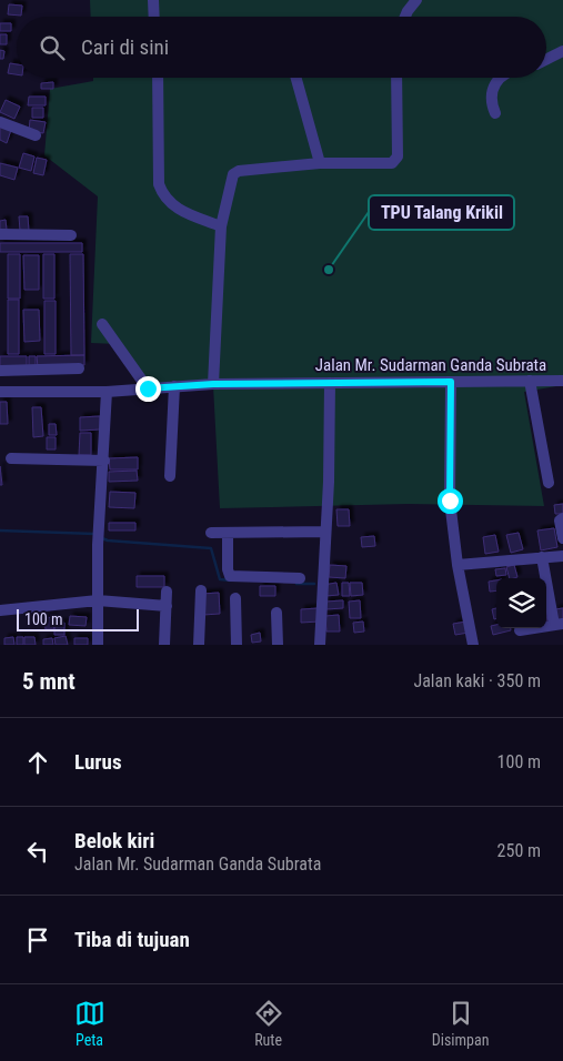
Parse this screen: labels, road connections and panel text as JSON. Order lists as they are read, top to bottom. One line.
{"streets":{"street":["Jalan Mr. Sudarman Ganda Subrata"]},"places":["TPU Talang Krikil"],"scale_bar":"100 m","page":{"search":"Cari di sini","scale":"100 m","heading":["5 mnt","Jalan kaki · 350 m"],"list":[["Lurus","100 m"],["Belok kiri","Jalan Mr. Sudarman Ganda Subrata","250 m"],"Tiba di tujuan"],"nav":["Peta","Rute","Disimpan"]}}
